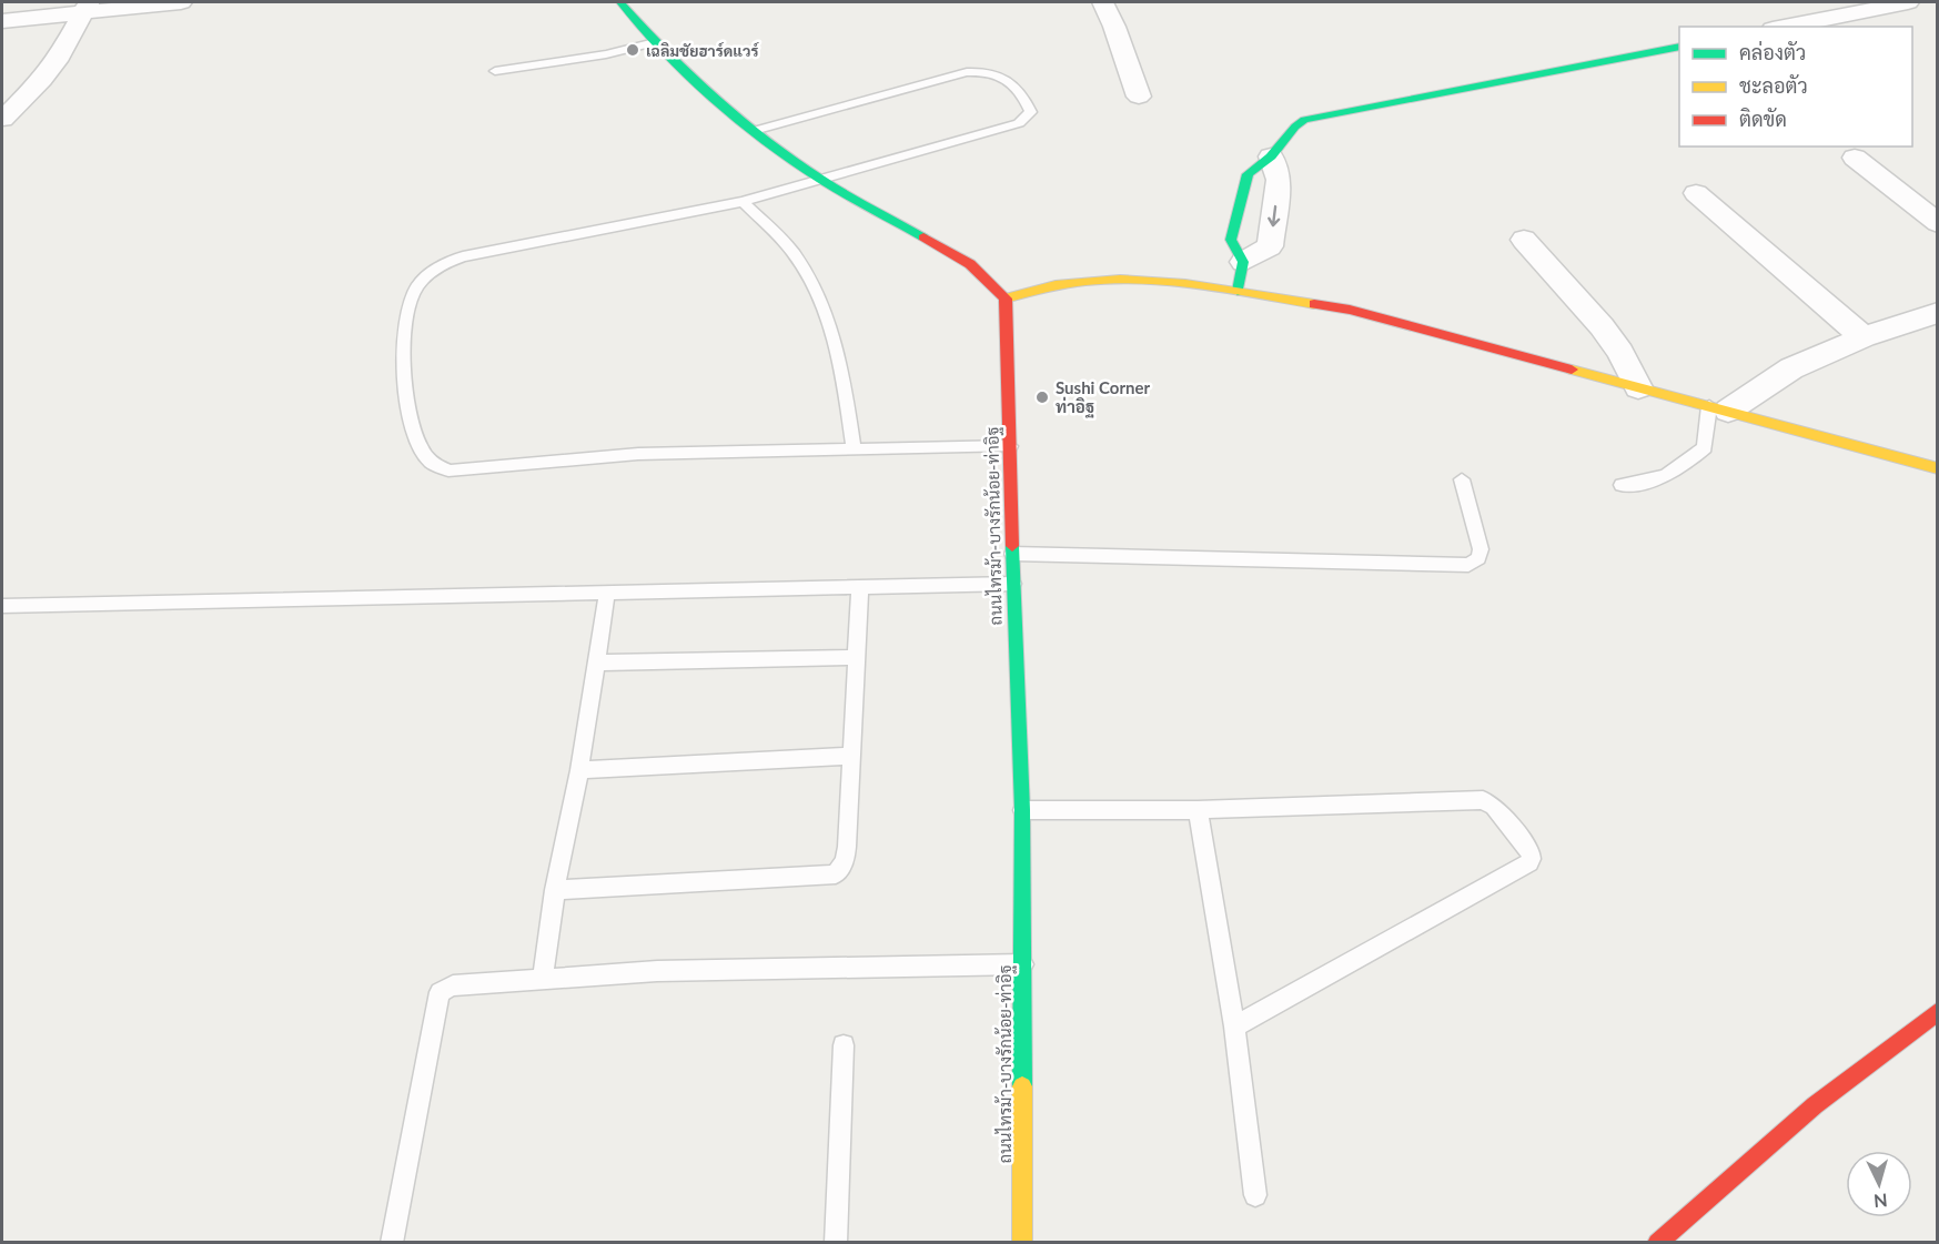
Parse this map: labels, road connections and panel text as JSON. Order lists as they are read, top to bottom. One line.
{"streets":{"street":["ถนนไทรม้า-บางรักน้อย-ท่าอิฐ"]},"places":["เฉลิมชัยฮาร์ดแวร์","Sushi Corner ท่าอิฐ"],"legend":["คล่องตัว","ชะลอตัว","ติดขัด"],"north":"bottom"}
